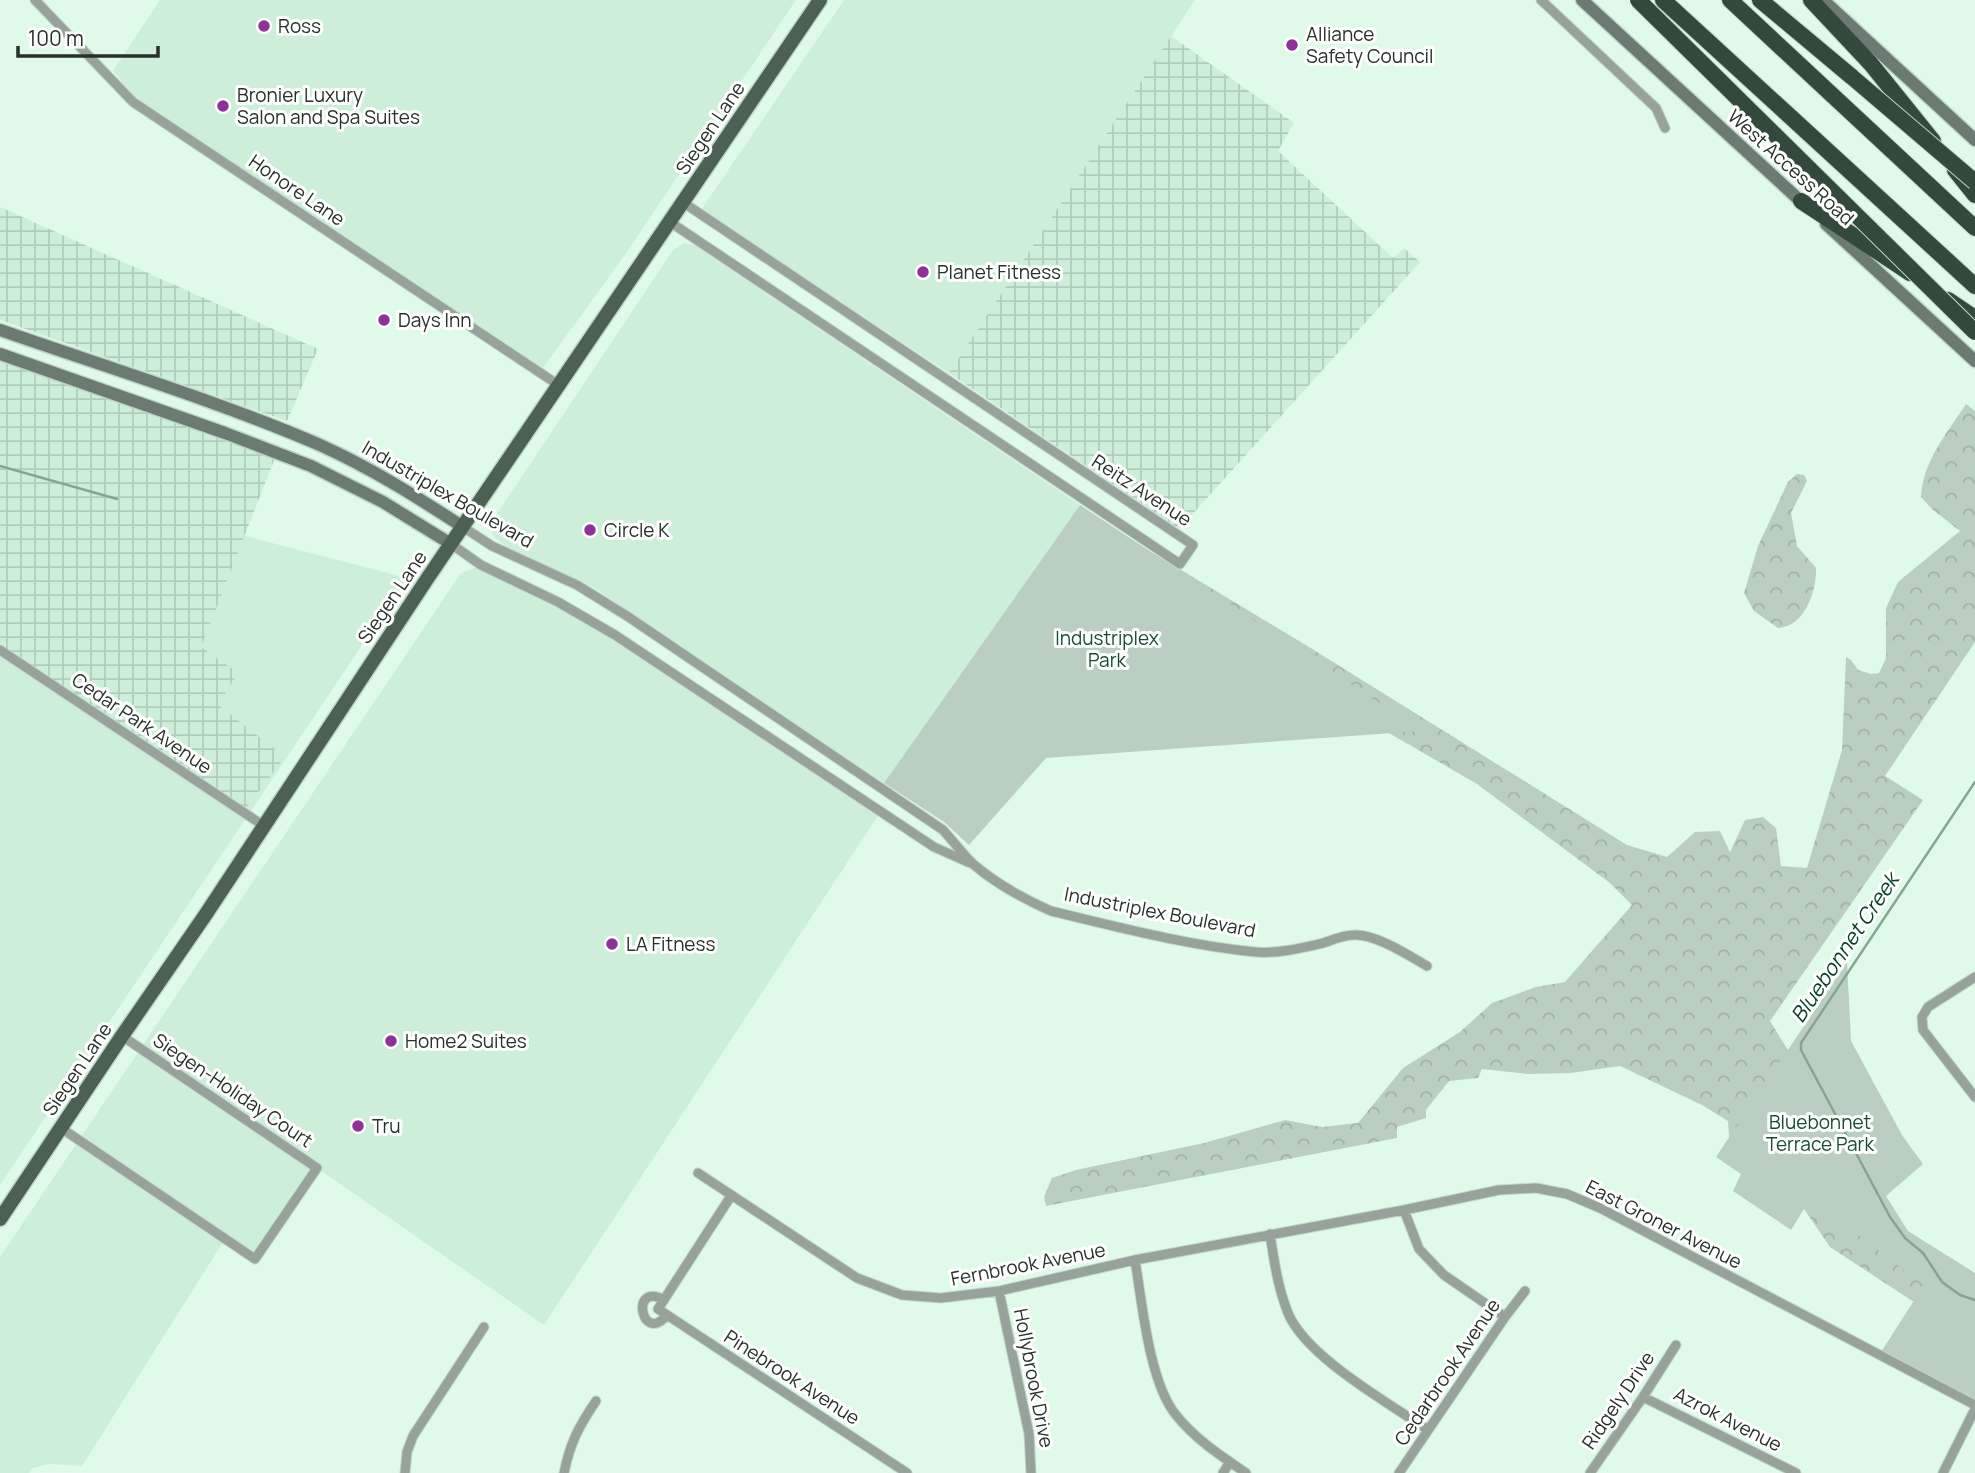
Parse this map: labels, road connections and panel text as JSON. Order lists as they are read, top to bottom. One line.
{"streets":{"main road":["Siegen Lane"],"street":["West Access Road","Honore Lane","Reitz Avenue","Industriplex Boulevard","Cedar Park Avenue","Siegen-Holiday Court","East Groner Avenue","Fernbrook Avenue","Cedarbrook Avenue","Pinebrook Avenue","Hollybrook Drive","Ridgely Drive","Azrok Avenue"]},"crossings":[["Siegen Lane","Honore Lane"],["Siegen Lane","Reitz Avenue"],["Siegen Lane","Industriplex Boulevard"],["Siegen Lane","Cedar Park Avenue"],["Siegen Lane","Siegen-Holiday Court"],["East Groner Avenue","Fernbrook Avenue"],["Fernbrook Avenue","Hollybrook Drive"],["Ridgely Drive","Azrok Avenue"]],"water":["Bluebonnet Creek"],"parks":["Industriplex Park","Bluebonnet Terrace Park"],"places":["Ross","Alliance Safety Council","Bronier Luxury Salon and Spa Suites","Planet Fitness","Days Inn","Circle K","LA Fitness","Home2 Suites","Tru"],"scale_bar":"100 m"}
